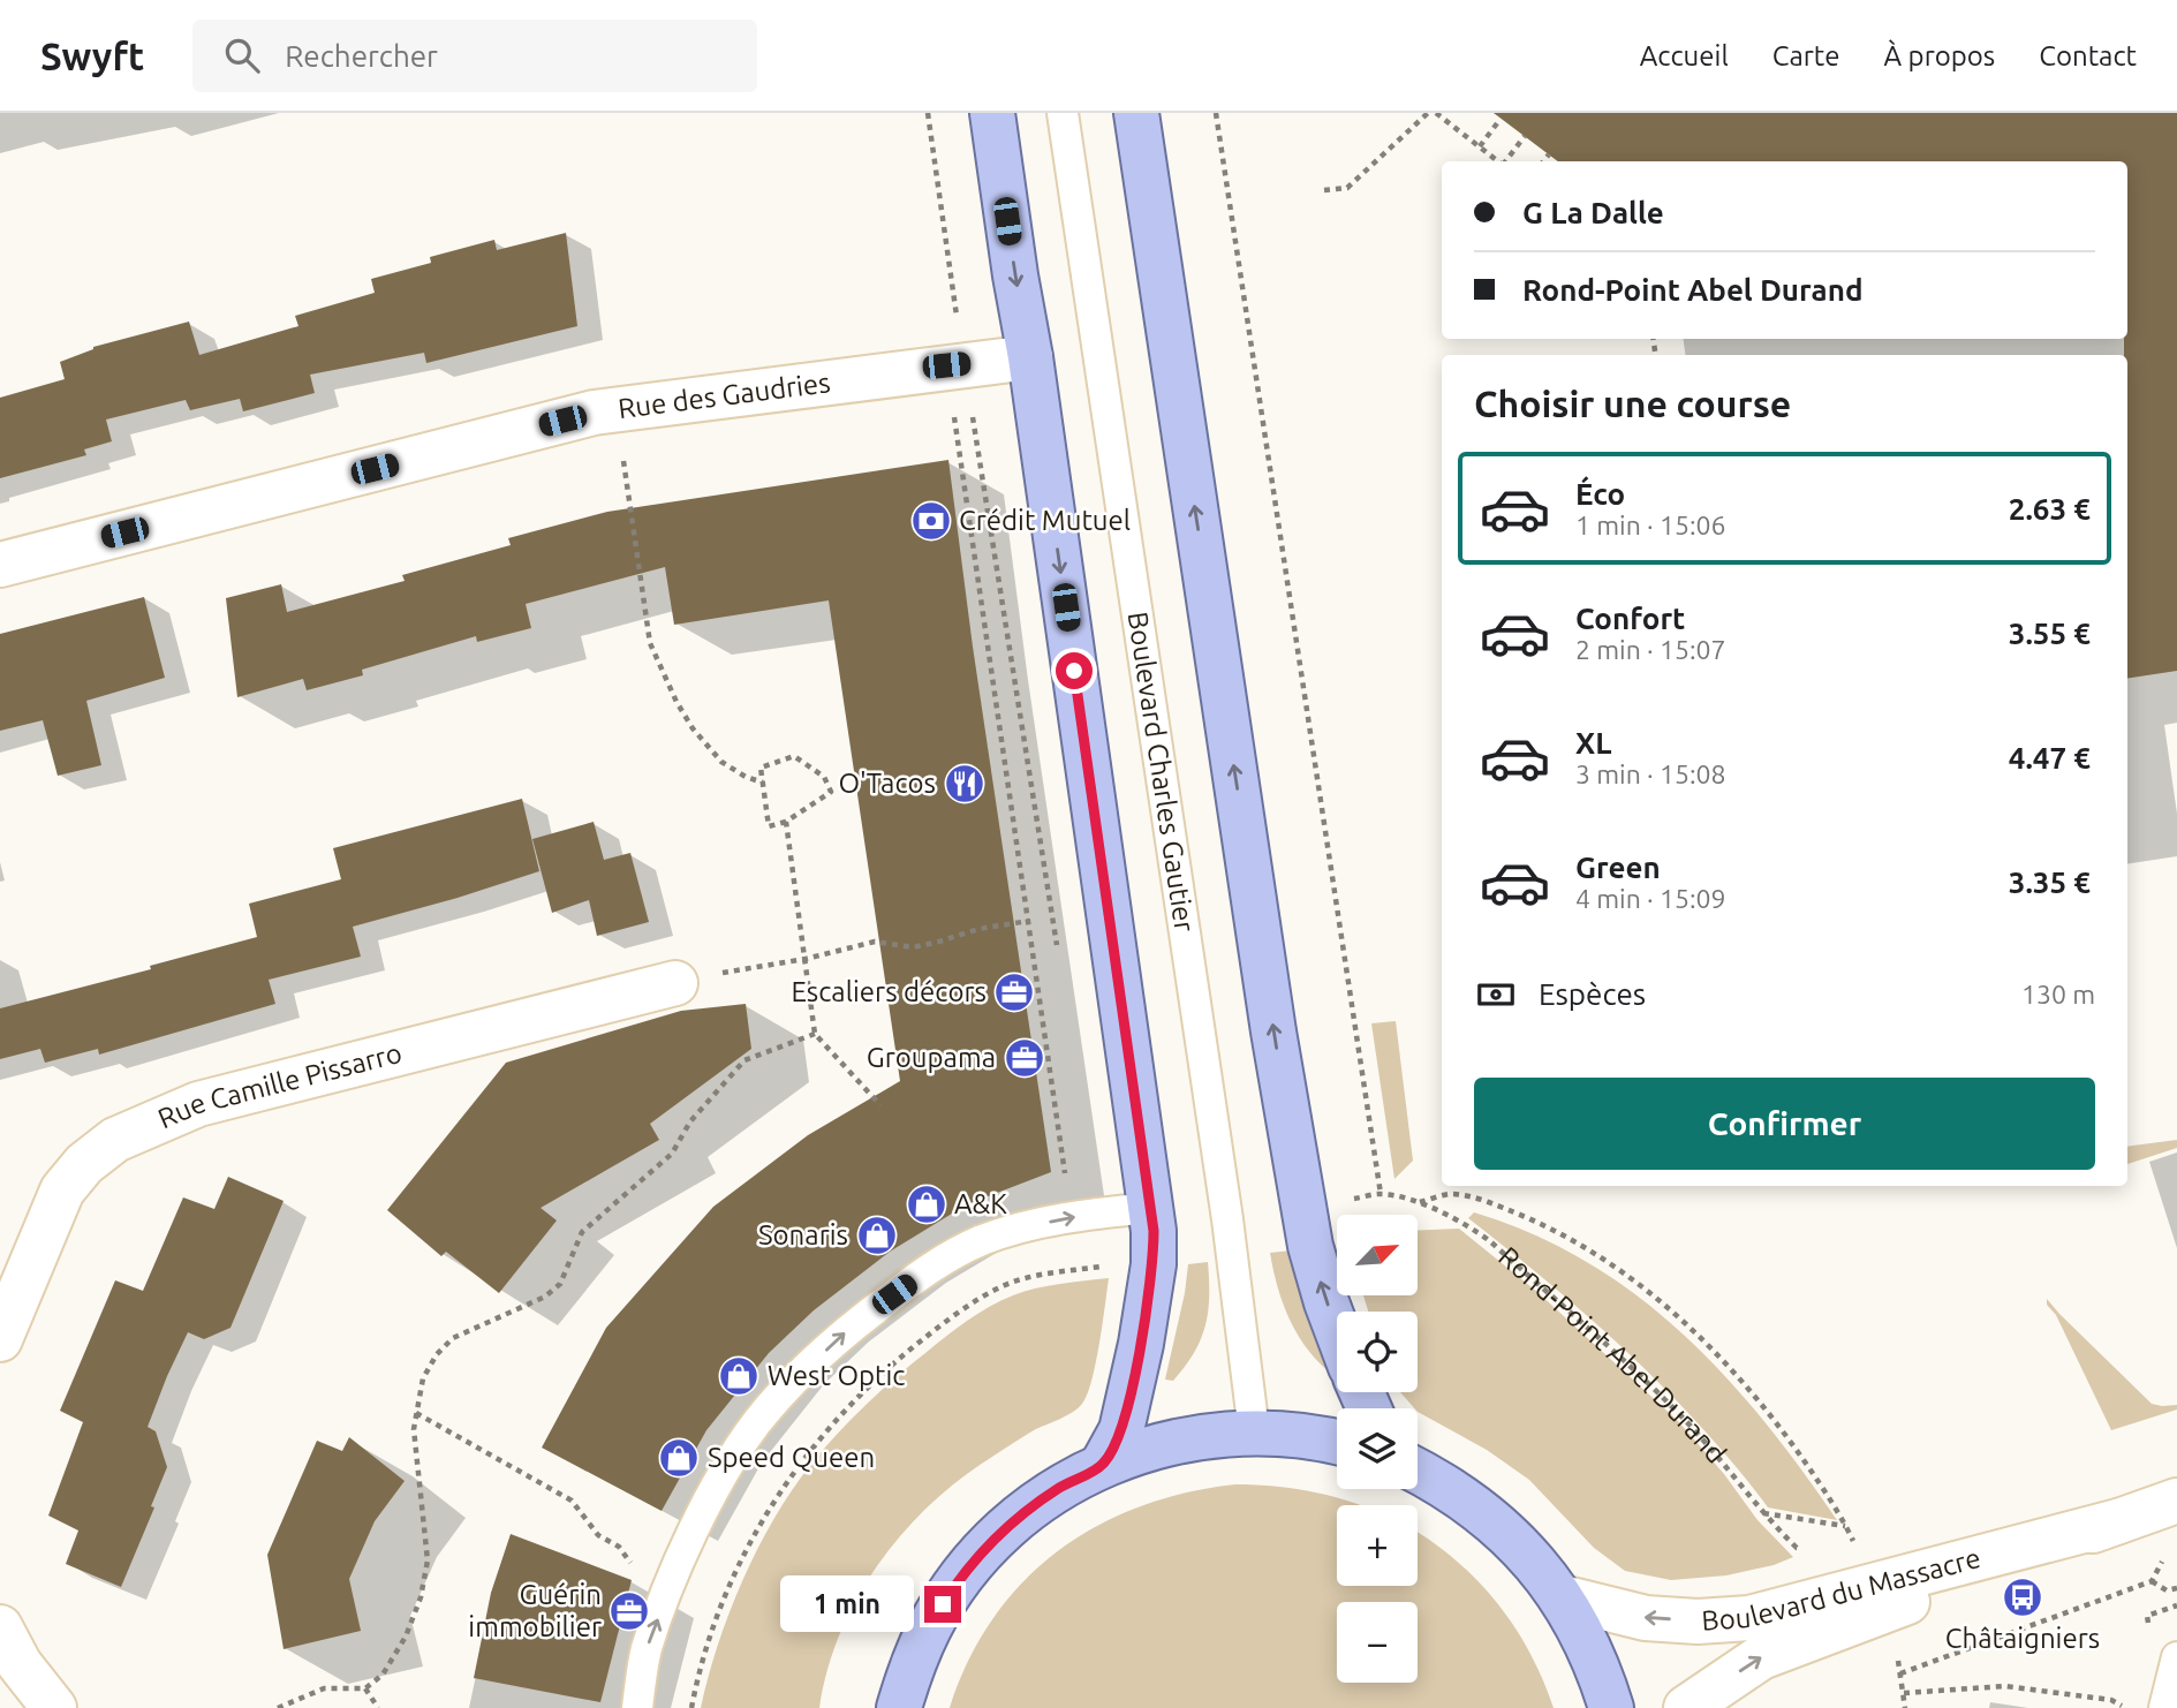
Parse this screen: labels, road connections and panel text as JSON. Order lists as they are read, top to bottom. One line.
{"streets":{"street":["Rue des Gaudries","Rue Camille Pissarro","Boulevard du Massacre"],"lane":["Boulevard Charles Gautier"],"path":["Rond-Point Abel Durand"]},"places":{"bank":["Crédit Mutuel"],"restaurant":["O'Tacos"],"office":["Escaliers décors","Groupama","Guérin immobilier"],"shop":["A&K","Sonaris","West Optic","Speed Queen"],"bus stop":["Châtaigniers"]},"north":"top right","page":{"header":"Swyft","search":"Rechercher","nav":["Accueil","Carte","À propos","Contact"],"banner":["G La Dalle","Rond-Point Abel Durand"],"heading":"Choisir une course","list":[{"name":"Éco","note":"1 min · 15:06","value":"2.63 €"},{"name":"Confort","note":"2 min · 15:07","value":"3.55 €"},{"name":"XL","note":"3 min · 15:08","value":"4.47 €"},{"name":"Green","note":"4 min · 15:09","value":"3.35 €"}],"pay":["Espèces","130 m"],"buttons":"Confirmer","map_buttons":["+","−"],"bubble":"1 min"}}
